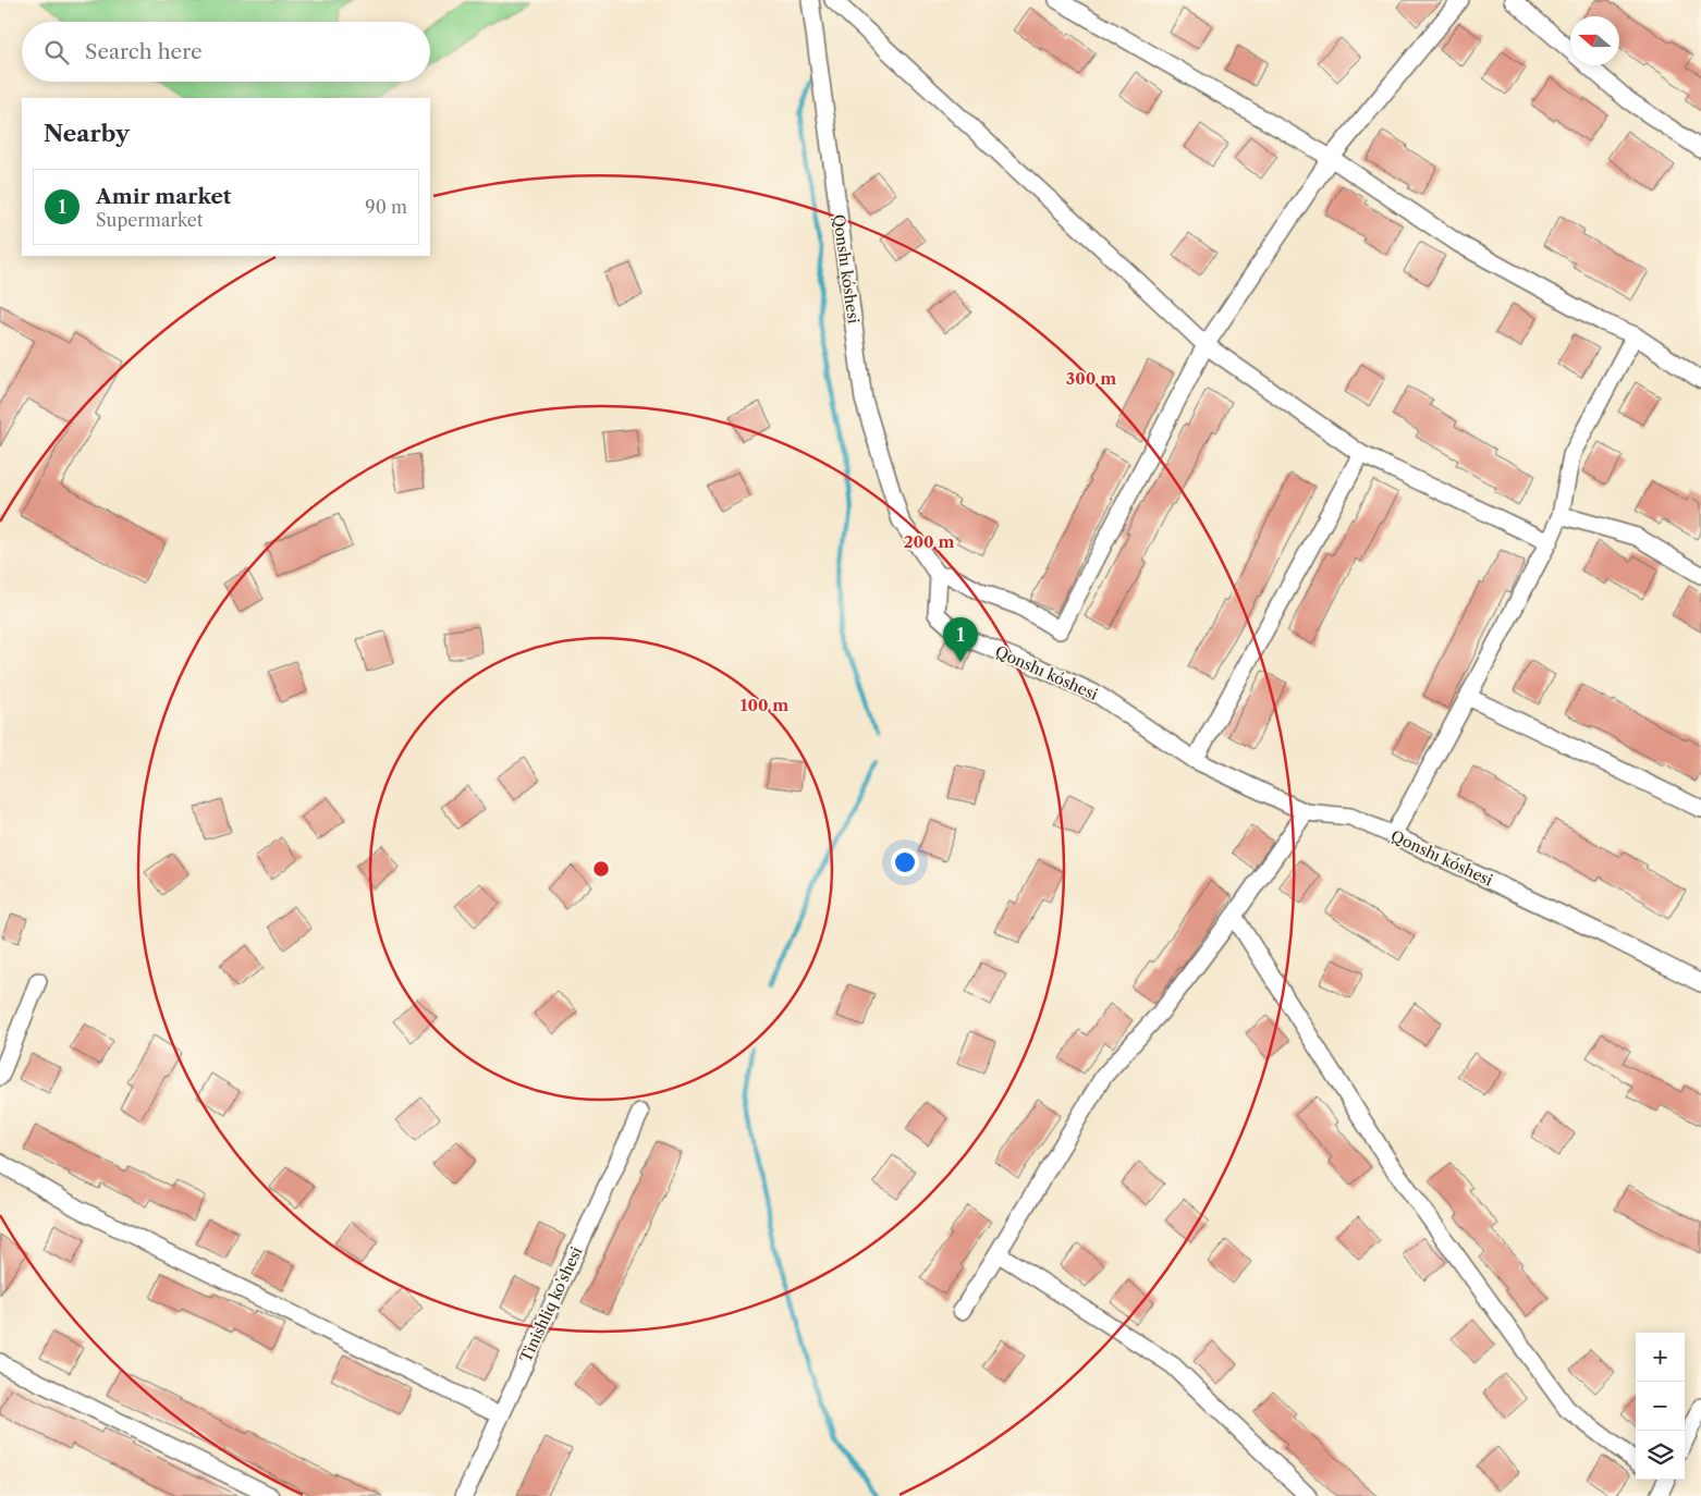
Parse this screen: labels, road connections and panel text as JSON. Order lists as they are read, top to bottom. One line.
{"streets":{"street":["Qonshı kóshesi","Tinishliq ko'shesi"]},"north":"left","page":{"search":"Search here","heading":"Nearby","list":[{"mark":"1","name":"Amir market","note":"Supermarket","value":"90 m"}],"pins":"1","map_buttons":["+","−"]},"rings":["300 m","200 m","100 m"]}
